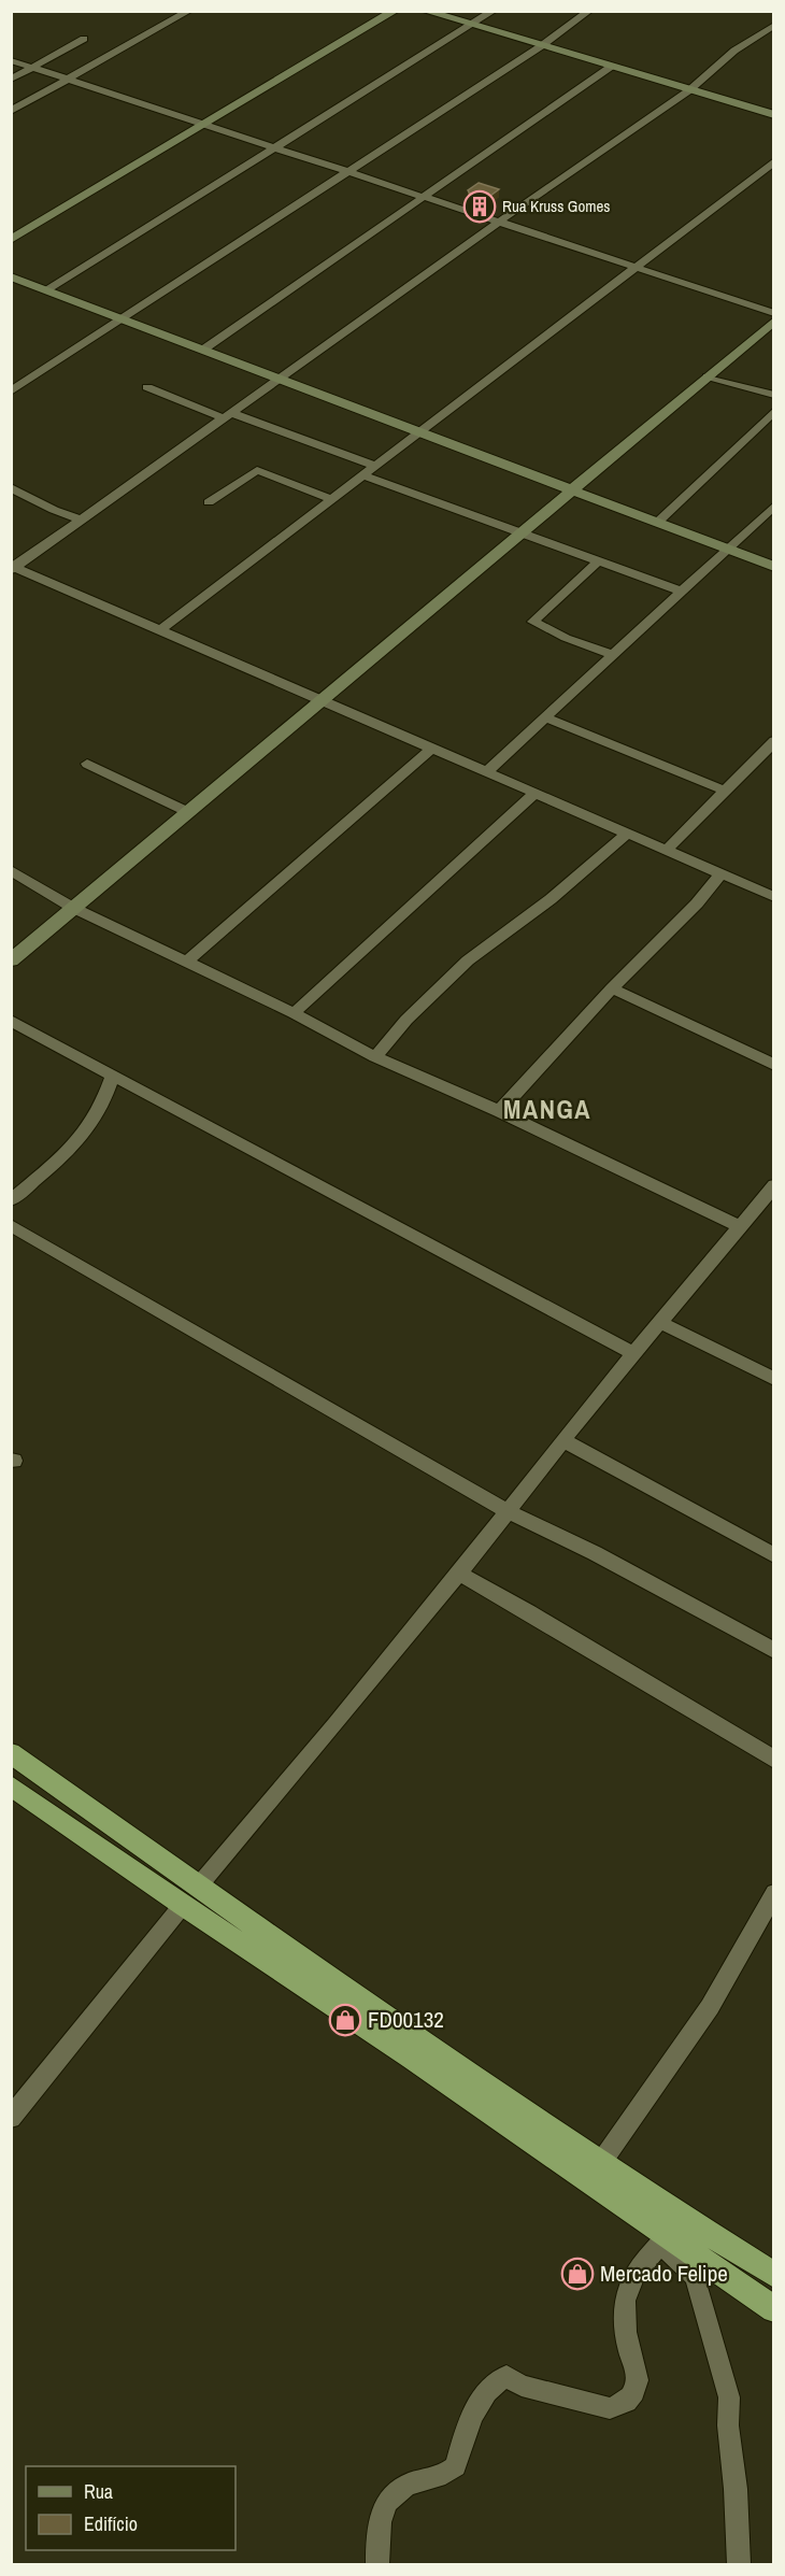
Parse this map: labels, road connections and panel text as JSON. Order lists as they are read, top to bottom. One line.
{"districts":["MANGA"],"places":{"building":["Rua Kruss Gomes"],"shop":["FD00132","Mercado Felipe"]},"legend":["Rua","Edifício"]}
